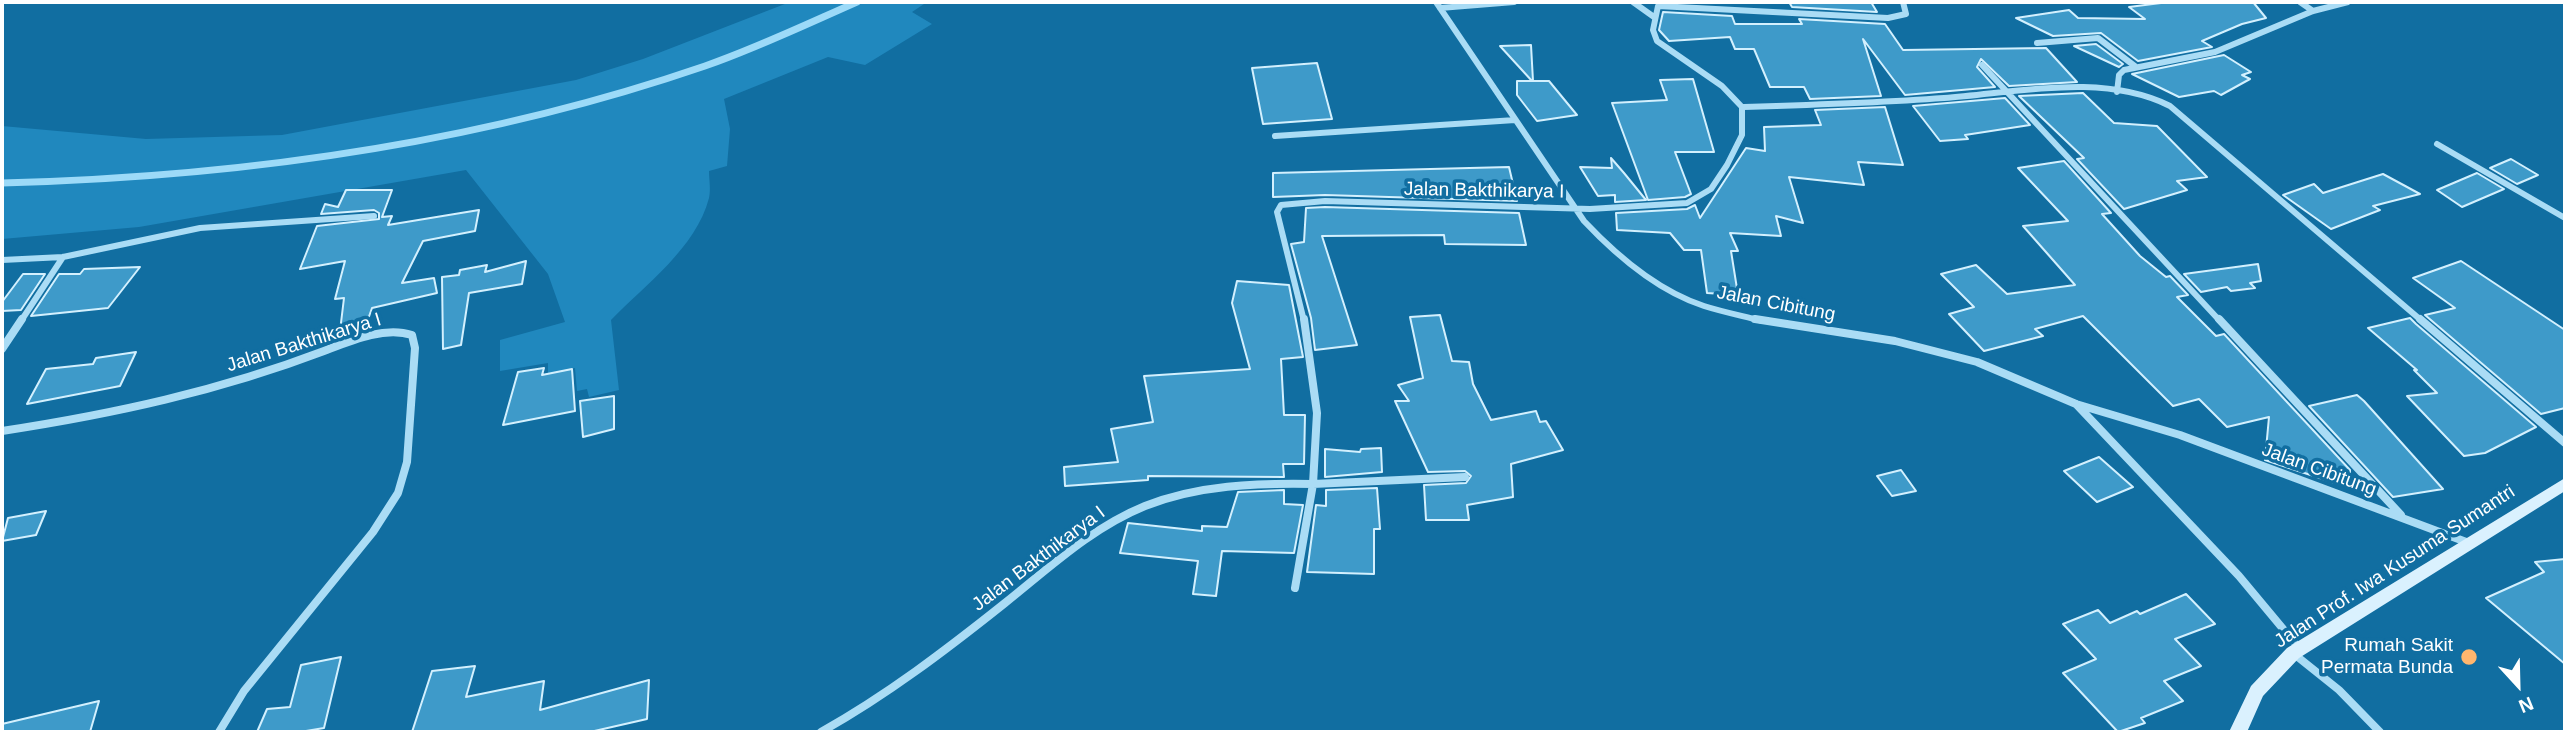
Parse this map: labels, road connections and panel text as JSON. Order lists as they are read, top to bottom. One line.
{"streets":{"main road":["Jalan Prof. Iwa Kusuma Sumantri"],"street":["Jalan Bakthikarya I","Jalan Cibitung"]},"crossings":[["Jalan Bakthikarya I","Jalan Cibitung"],["Jalan Cibitung","Jalan Prof. Iwa Kusuma Sumantri"]],"places":["Rumah Sakit Permata Bunda"],"north":"bottom"}
